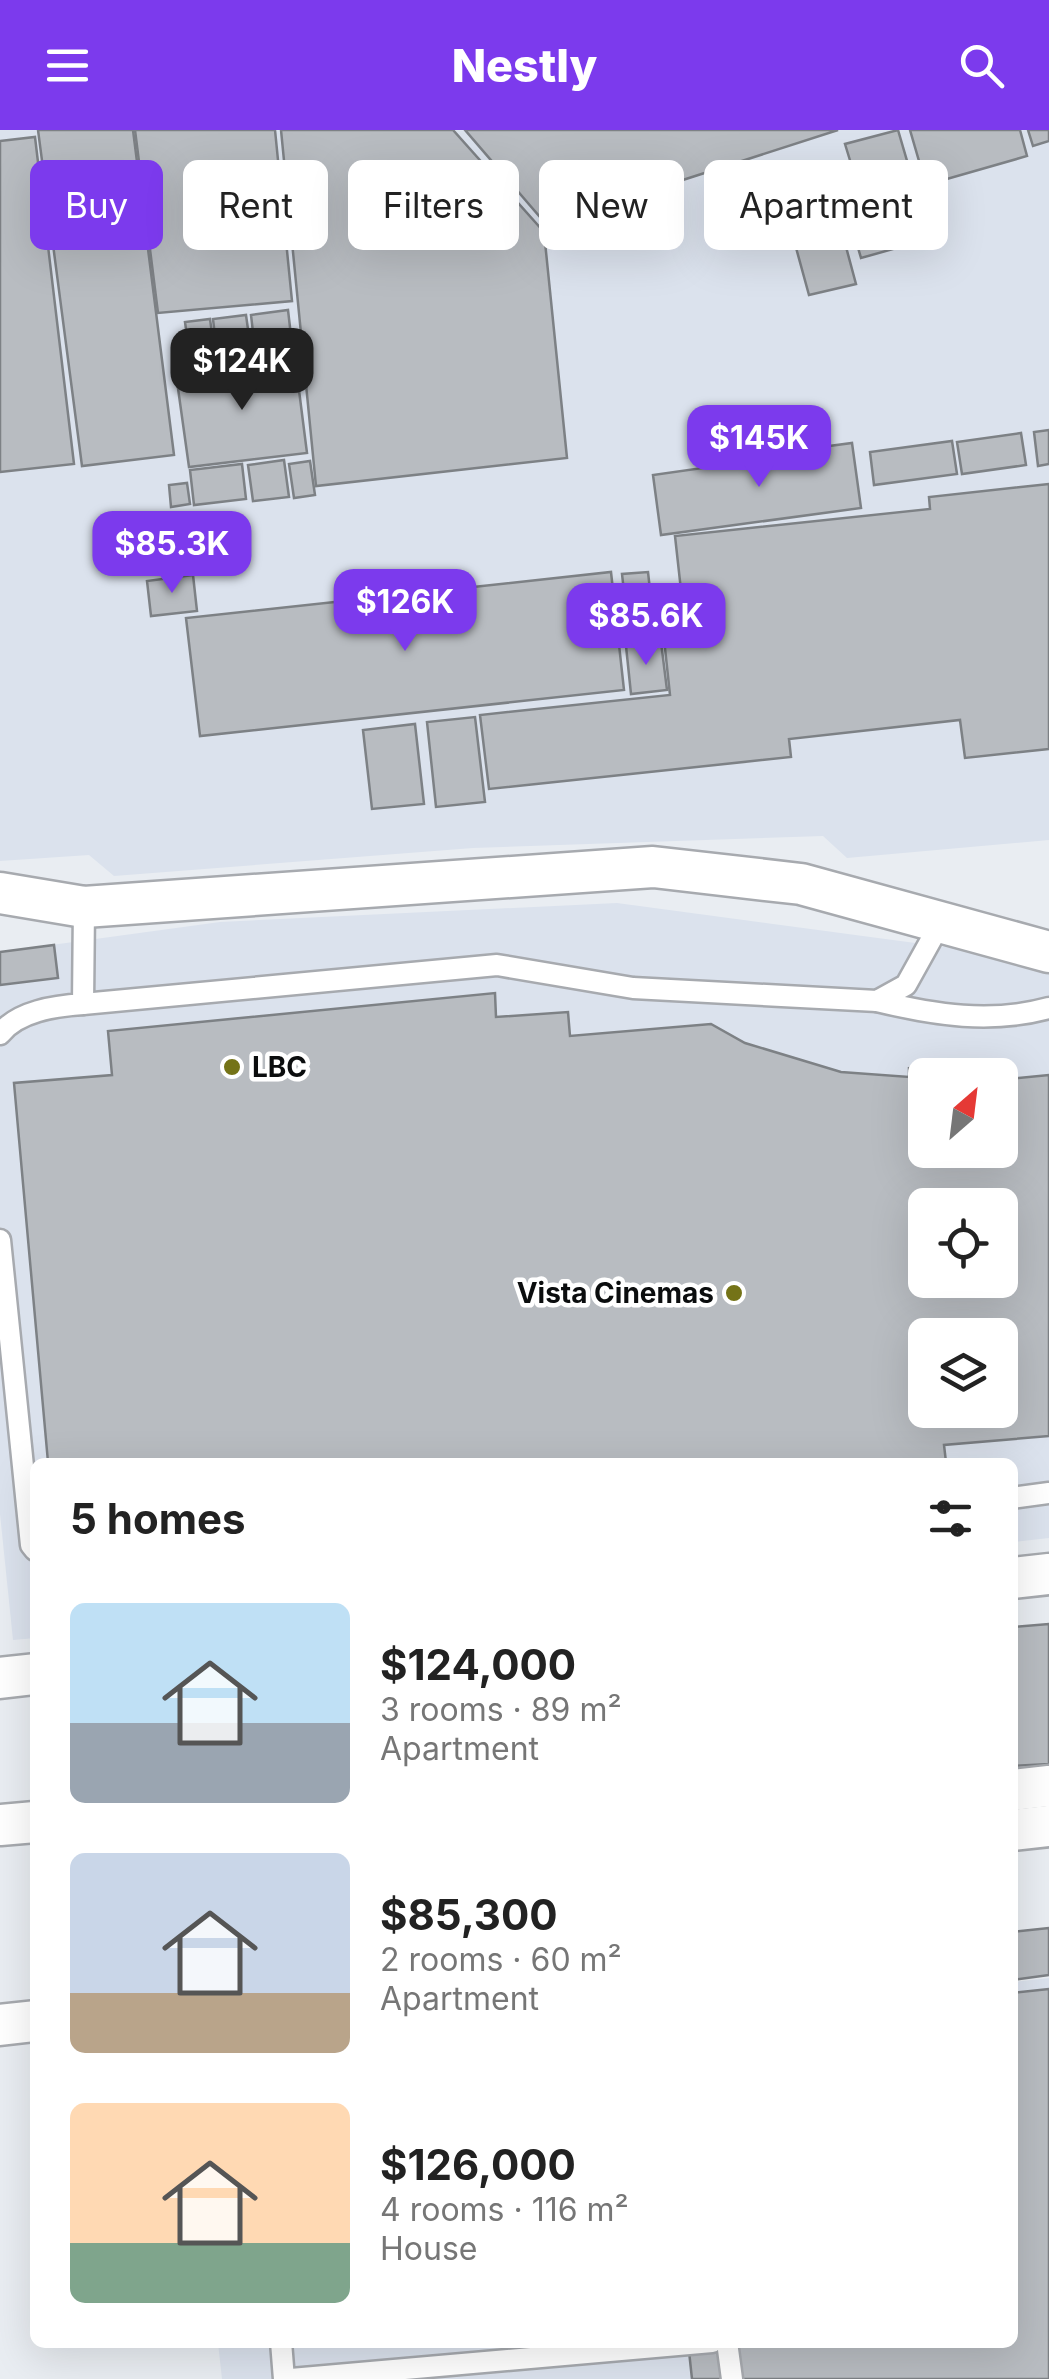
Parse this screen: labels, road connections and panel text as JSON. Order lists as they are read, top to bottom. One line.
{"places":["LBC","Vista Cinemas"],"north":"top right","page":{"header":"Nestly","chip":["Buy","Rent","Filters","New","Apartment"],"price":["$124K","$145K","$85.3K","$126K","$85.6K"],"heading":"5 homes","list":[{"name":"$124,000","note":"3 rooms · 89 m² · Apartment"},{"name":"$85,300","note":"2 rooms · 60 m² · Apartment"},{"name":"$126,000","note":"4 rooms · 116 m² · House"}]}}
